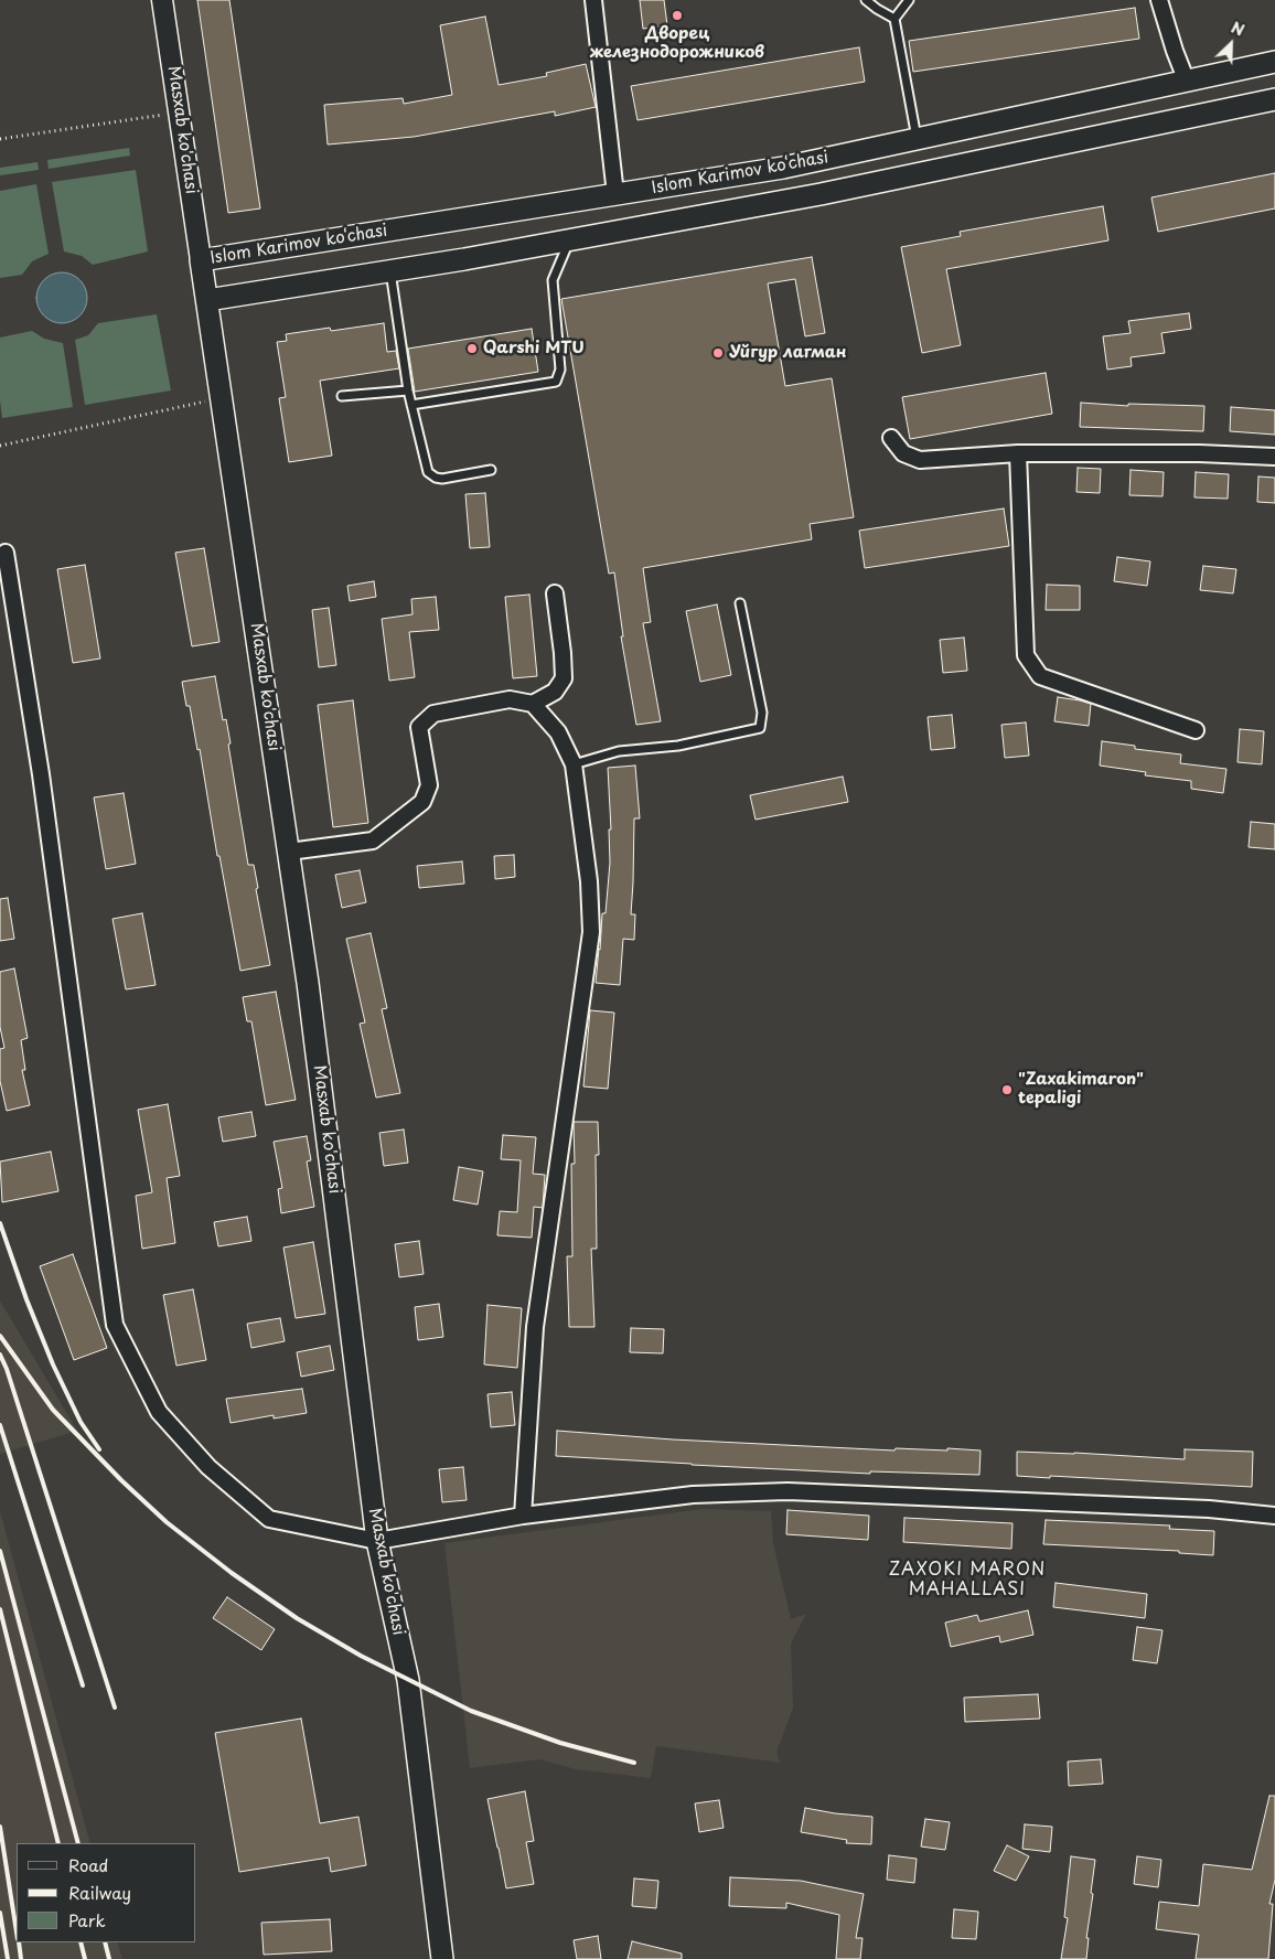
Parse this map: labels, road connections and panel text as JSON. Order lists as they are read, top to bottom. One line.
{"streets":{"main road":["Masxab ko'chasi","Islom Karimov ko‘chasi"]},"crossings":[["Masxab ko'chasi","Islom Karimov ko‘chasi"]],"districts":["ZAXOKI MARON MAHALLASI"],"places":["Дворец железнодорожников","Qarshi MTU","Уйгур лагман","\"Zaxakimaron\" tepaligi"],"legend":["Road","Railway","Park"],"north":"top right"}
